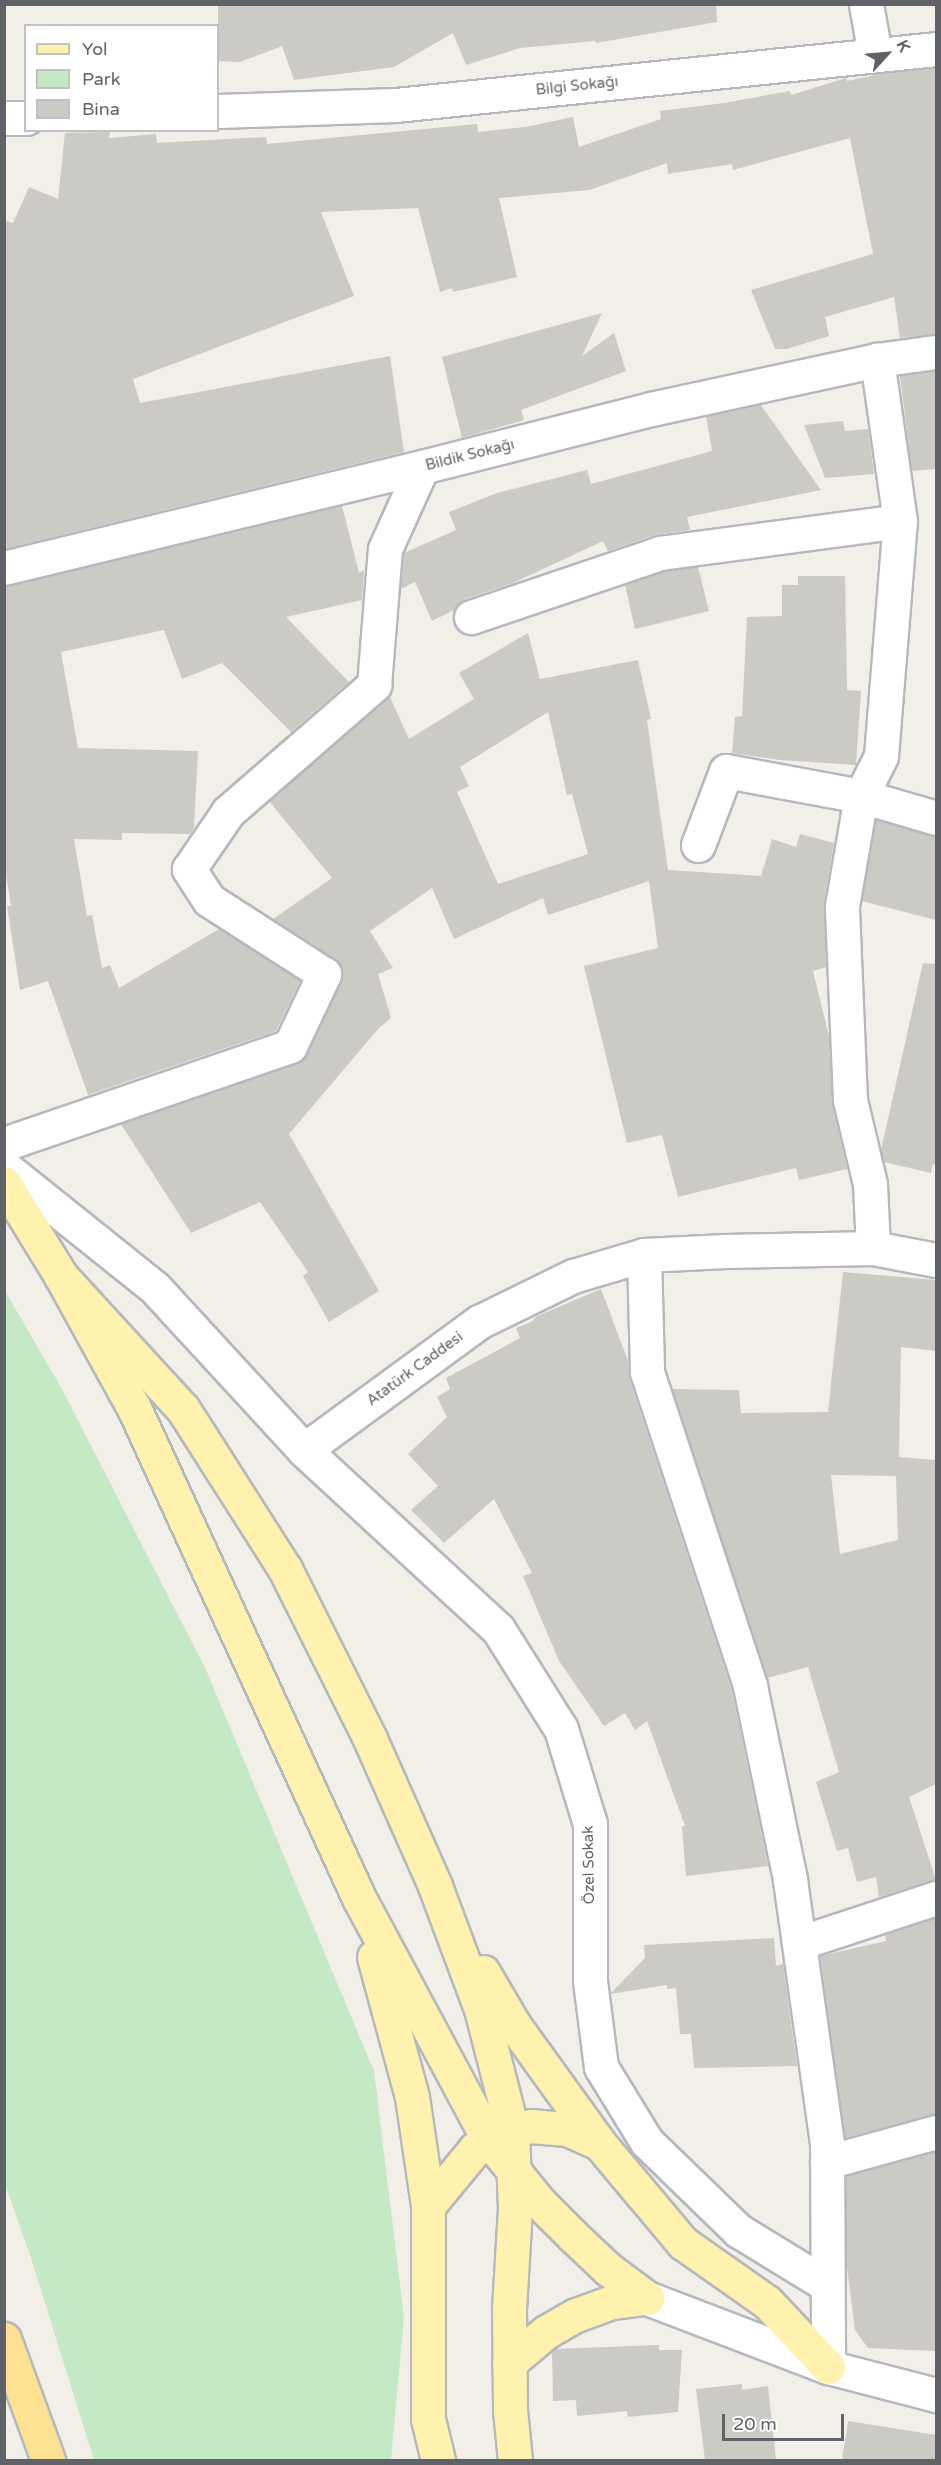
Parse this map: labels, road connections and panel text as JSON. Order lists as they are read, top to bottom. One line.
{"streets":{"street":["Bilgi Sokağı","Bildik Sokağı","Atatürk Caddesi","Özel Sokak"]},"crossings":[["Atatürk Caddesi","Özel Sokak"]],"legend":["Yol","Park","Bina"],"scale_bar":"20 m","north":"top right"}
